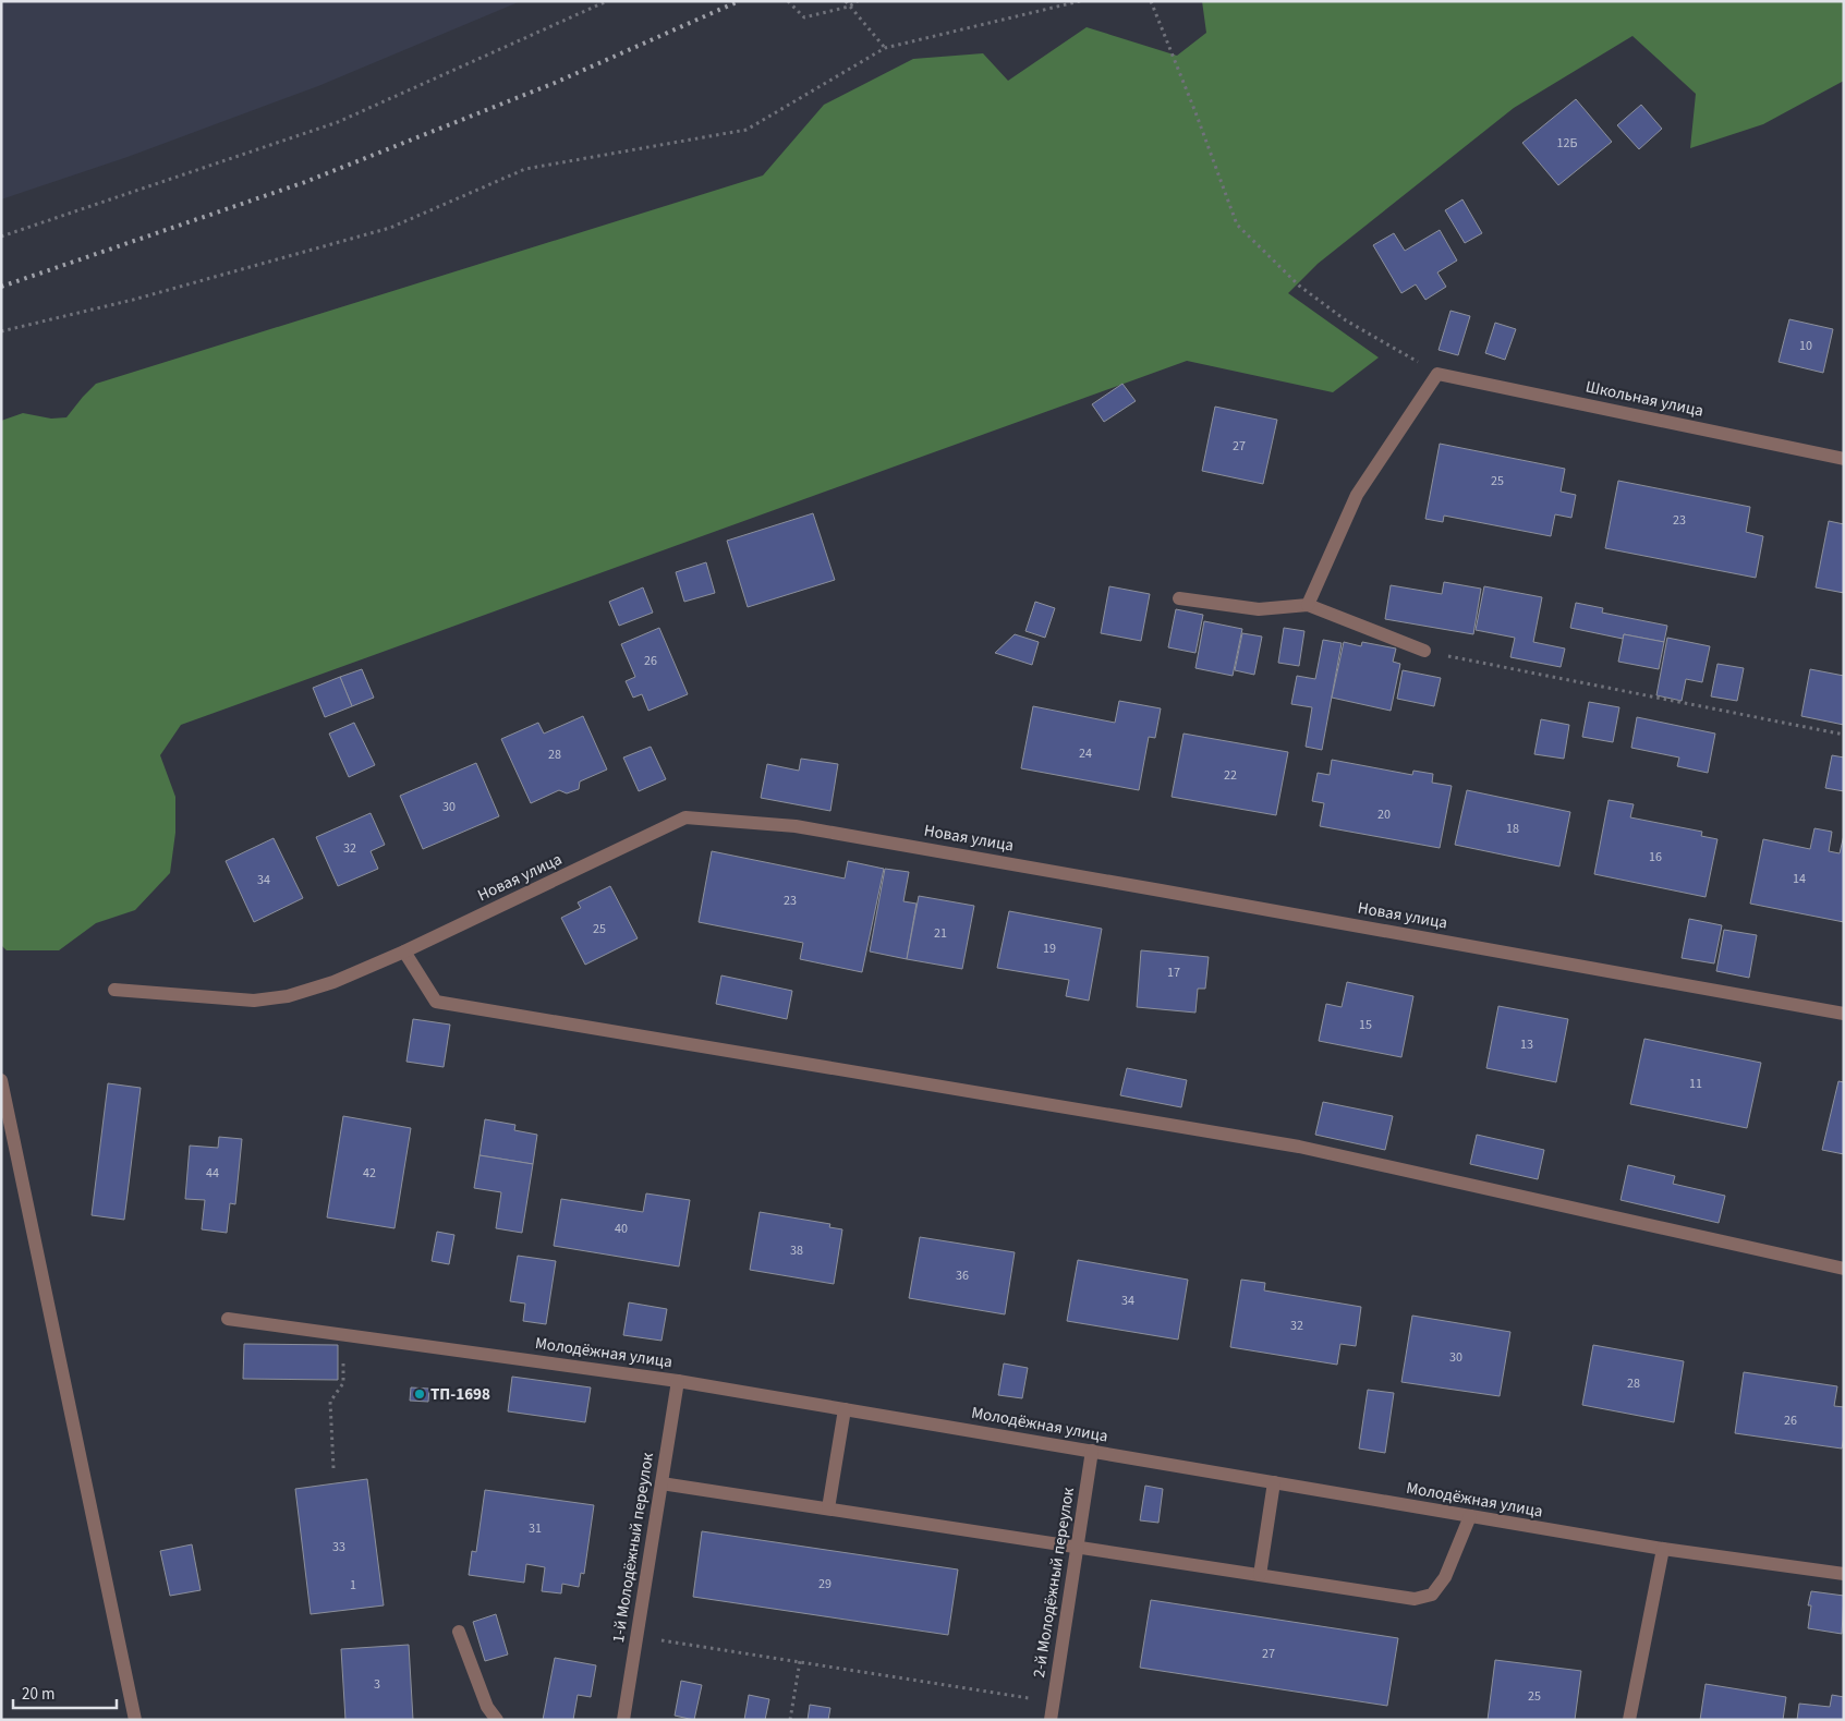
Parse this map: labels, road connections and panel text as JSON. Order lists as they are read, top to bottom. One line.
{"streets":{"street":["Школьная улица","Новая улица","Молодёжная улица","1-й Молодёжный переулок","2-й Молодёжный переулок"]},"crossings":[["Молодёжная улица","1-й Молодёжный переулок"],["Молодёжная улица","2-й Молодёжный переулок"]],"places":["ТП-1698"],"house_numbers":["12Б","10","27","25","23","26","24","28","22","30","20","18","32","16","14","34","23","25","21","19","17","15","13","11","44","42","40","38","36","34","32","30","28","26","31","33","29","1","27","3","25"],"scale_bar":"20 m"}
